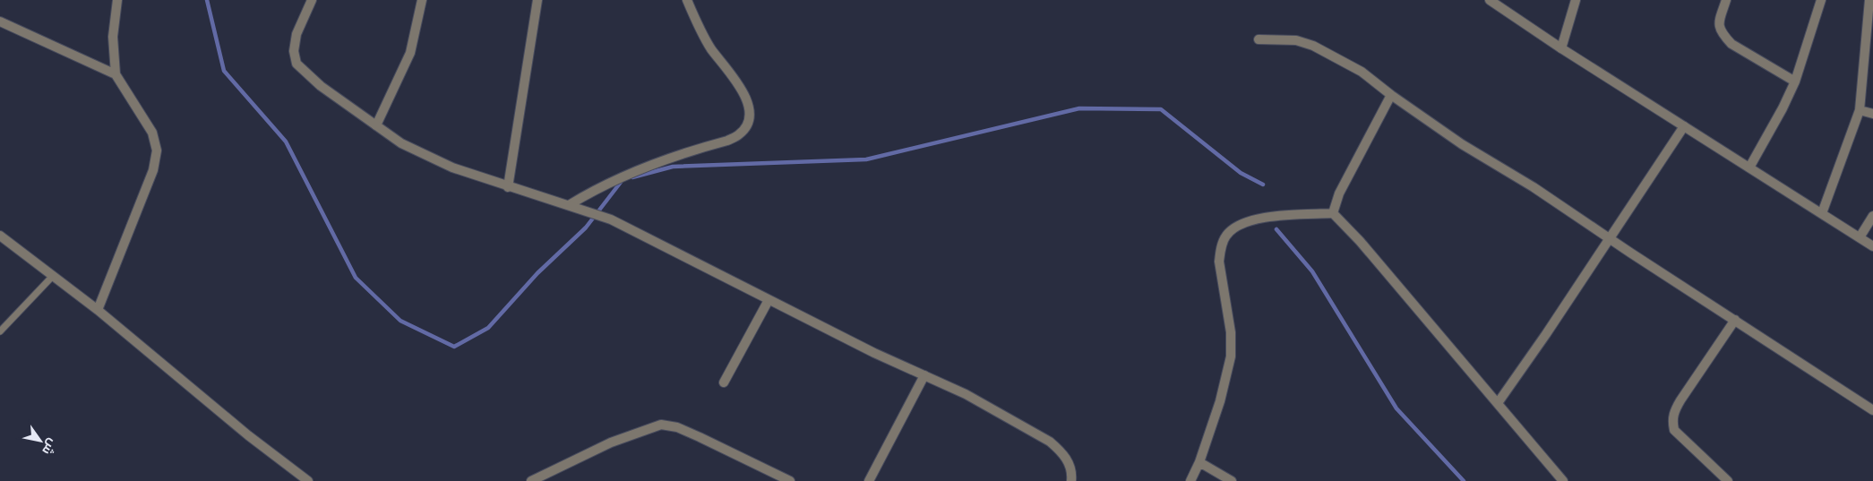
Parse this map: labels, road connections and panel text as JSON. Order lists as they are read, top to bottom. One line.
{"north":"bottom right"}
